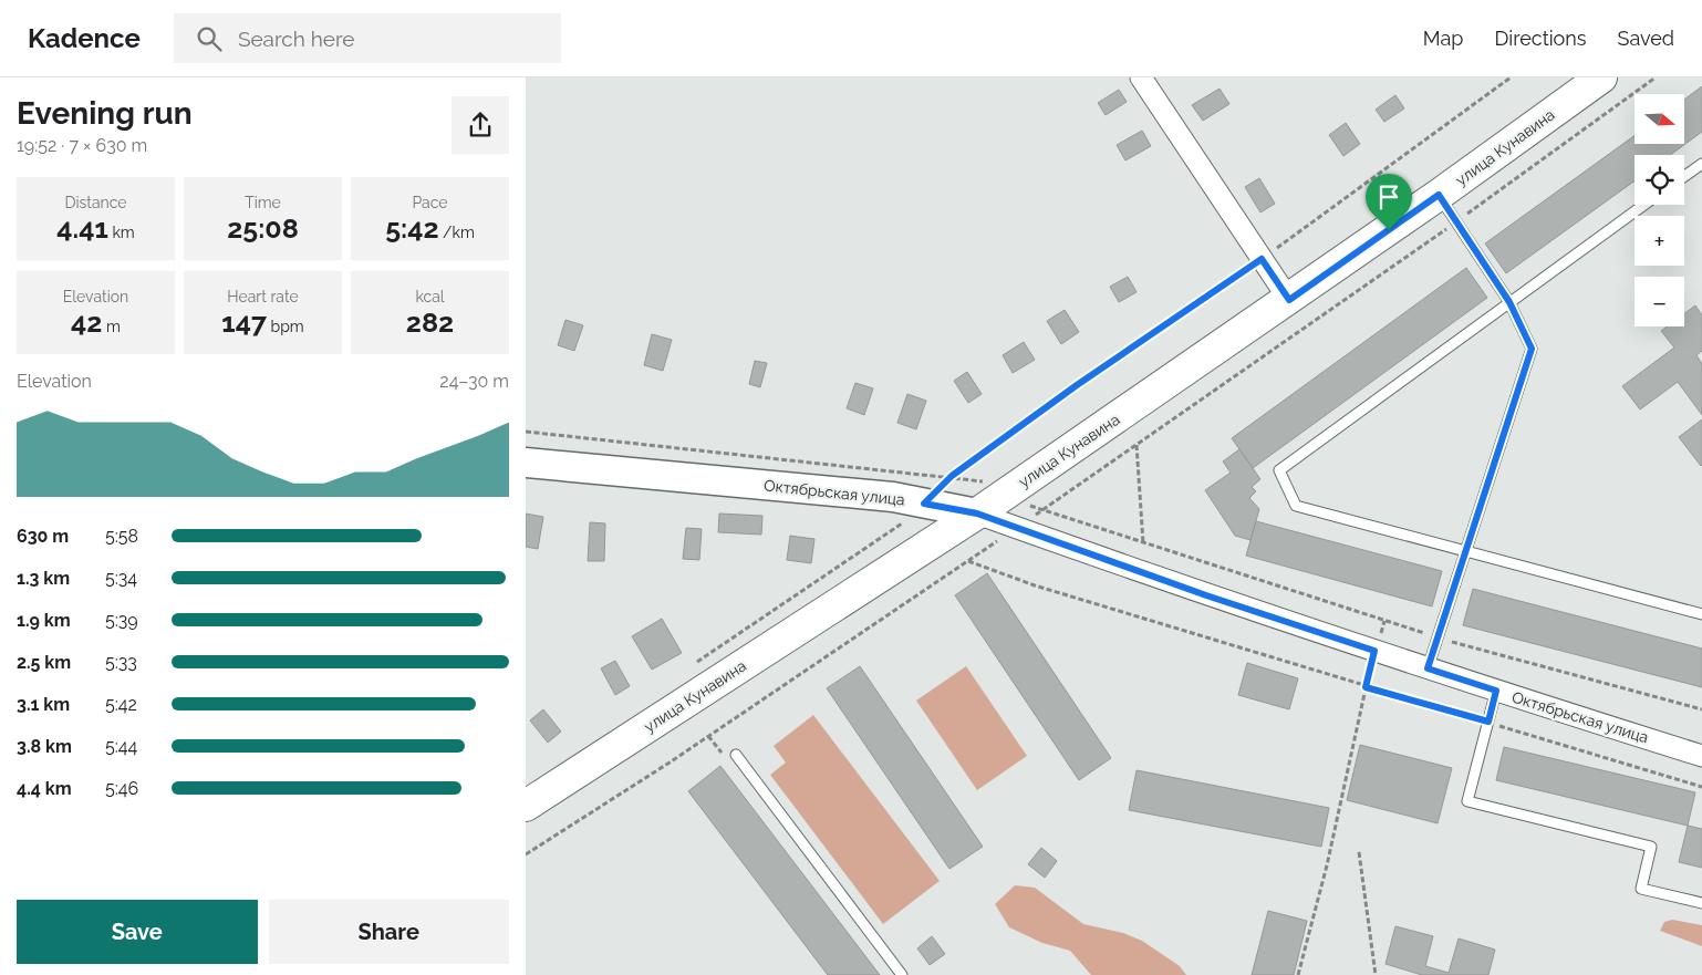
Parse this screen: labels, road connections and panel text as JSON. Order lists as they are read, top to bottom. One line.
{"streets":{"main road":["улица Кунавина","Октябрьская улица"]},"crossings":[["улица Кунавина","Октябрьская улица"]],"north":"right","page":{"header":"Kadence","search":"Search here","nav":["Map","Directions","Saved"],"heading":["Evening run","19:52 · 7 × 630 m"],"map_buttons":["+","−"],"stats":[["Distance","4.41 km"],["Time","25:08"],["Pace","5:42 /km"],["Elevation","42 m"],["Heart rate","147 bpm"],["kcal","282"]],"chart":["Elevation","24–30 m"],"list":[{"name":"630 m","note":"5:58"},{"name":"1.3 km","note":"5:34"},{"name":"1.9 km","note":"5:39"},{"name":"2.5 km","note":"5:33"},{"name":"3.1 km","note":"5:42"},{"name":"3.8 km","note":"5:44"},{"name":"4.4 km","note":"5:46"}],"buttons":["Save","Share"]}}
